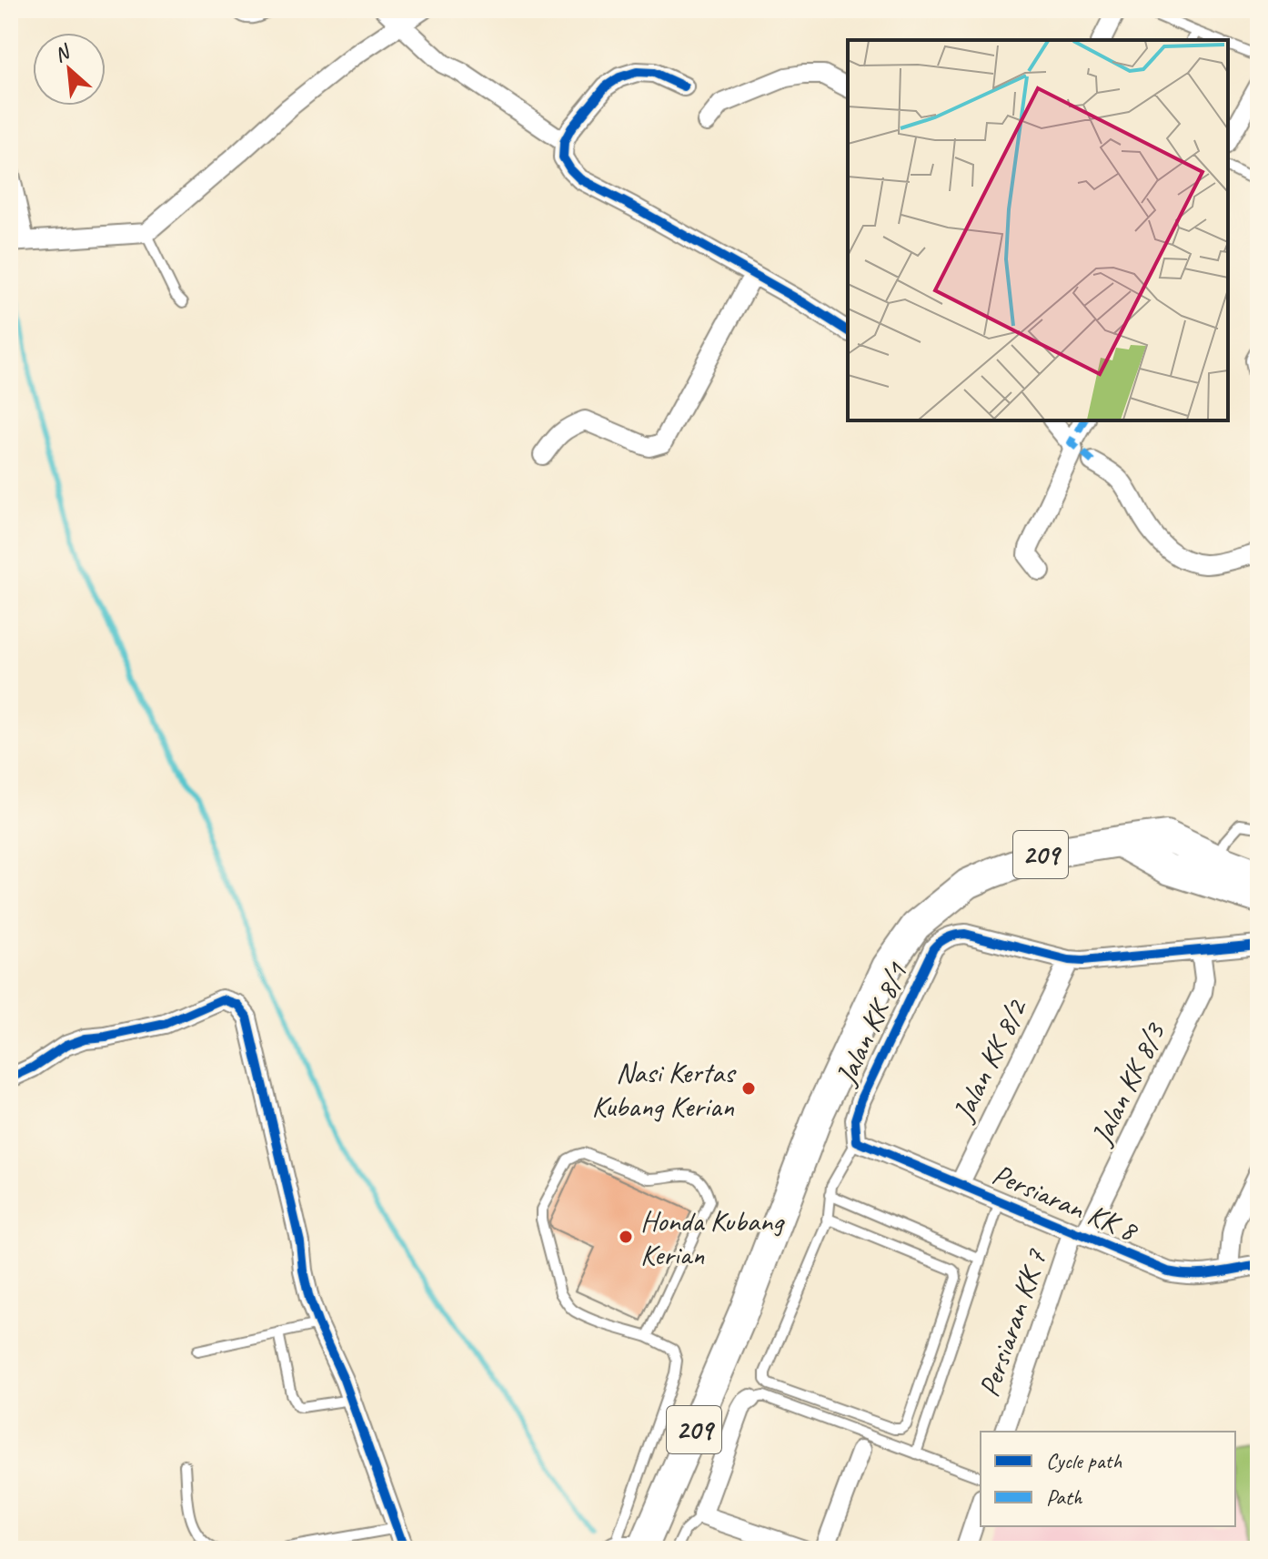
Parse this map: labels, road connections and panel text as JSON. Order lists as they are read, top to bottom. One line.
{"streets":{"main road":["209"],"street":["Jalan KK 8/1","Jalan KK 8/2","Jalan KK 8/3","Persiaran KK 8","Persiaran KK 7"]},"crossings":[["Jalan KK 8/1","Jalan KK 8/2"],["Jalan KK 8/1","Persiaran KK 8"],["Jalan KK 8/2","Persiaran KK 8"],["Jalan KK 8/3","Persiaran KK 8"],["Jalan KK 8/3","Persiaran KK 7"],["Persiaran KK 8","Persiaran KK 7"]],"places":["Nasi Kertas Kubang Kerian","Honda Kubang Kerian"],"legend":["Cycle path","Path"],"north":"top left"}
